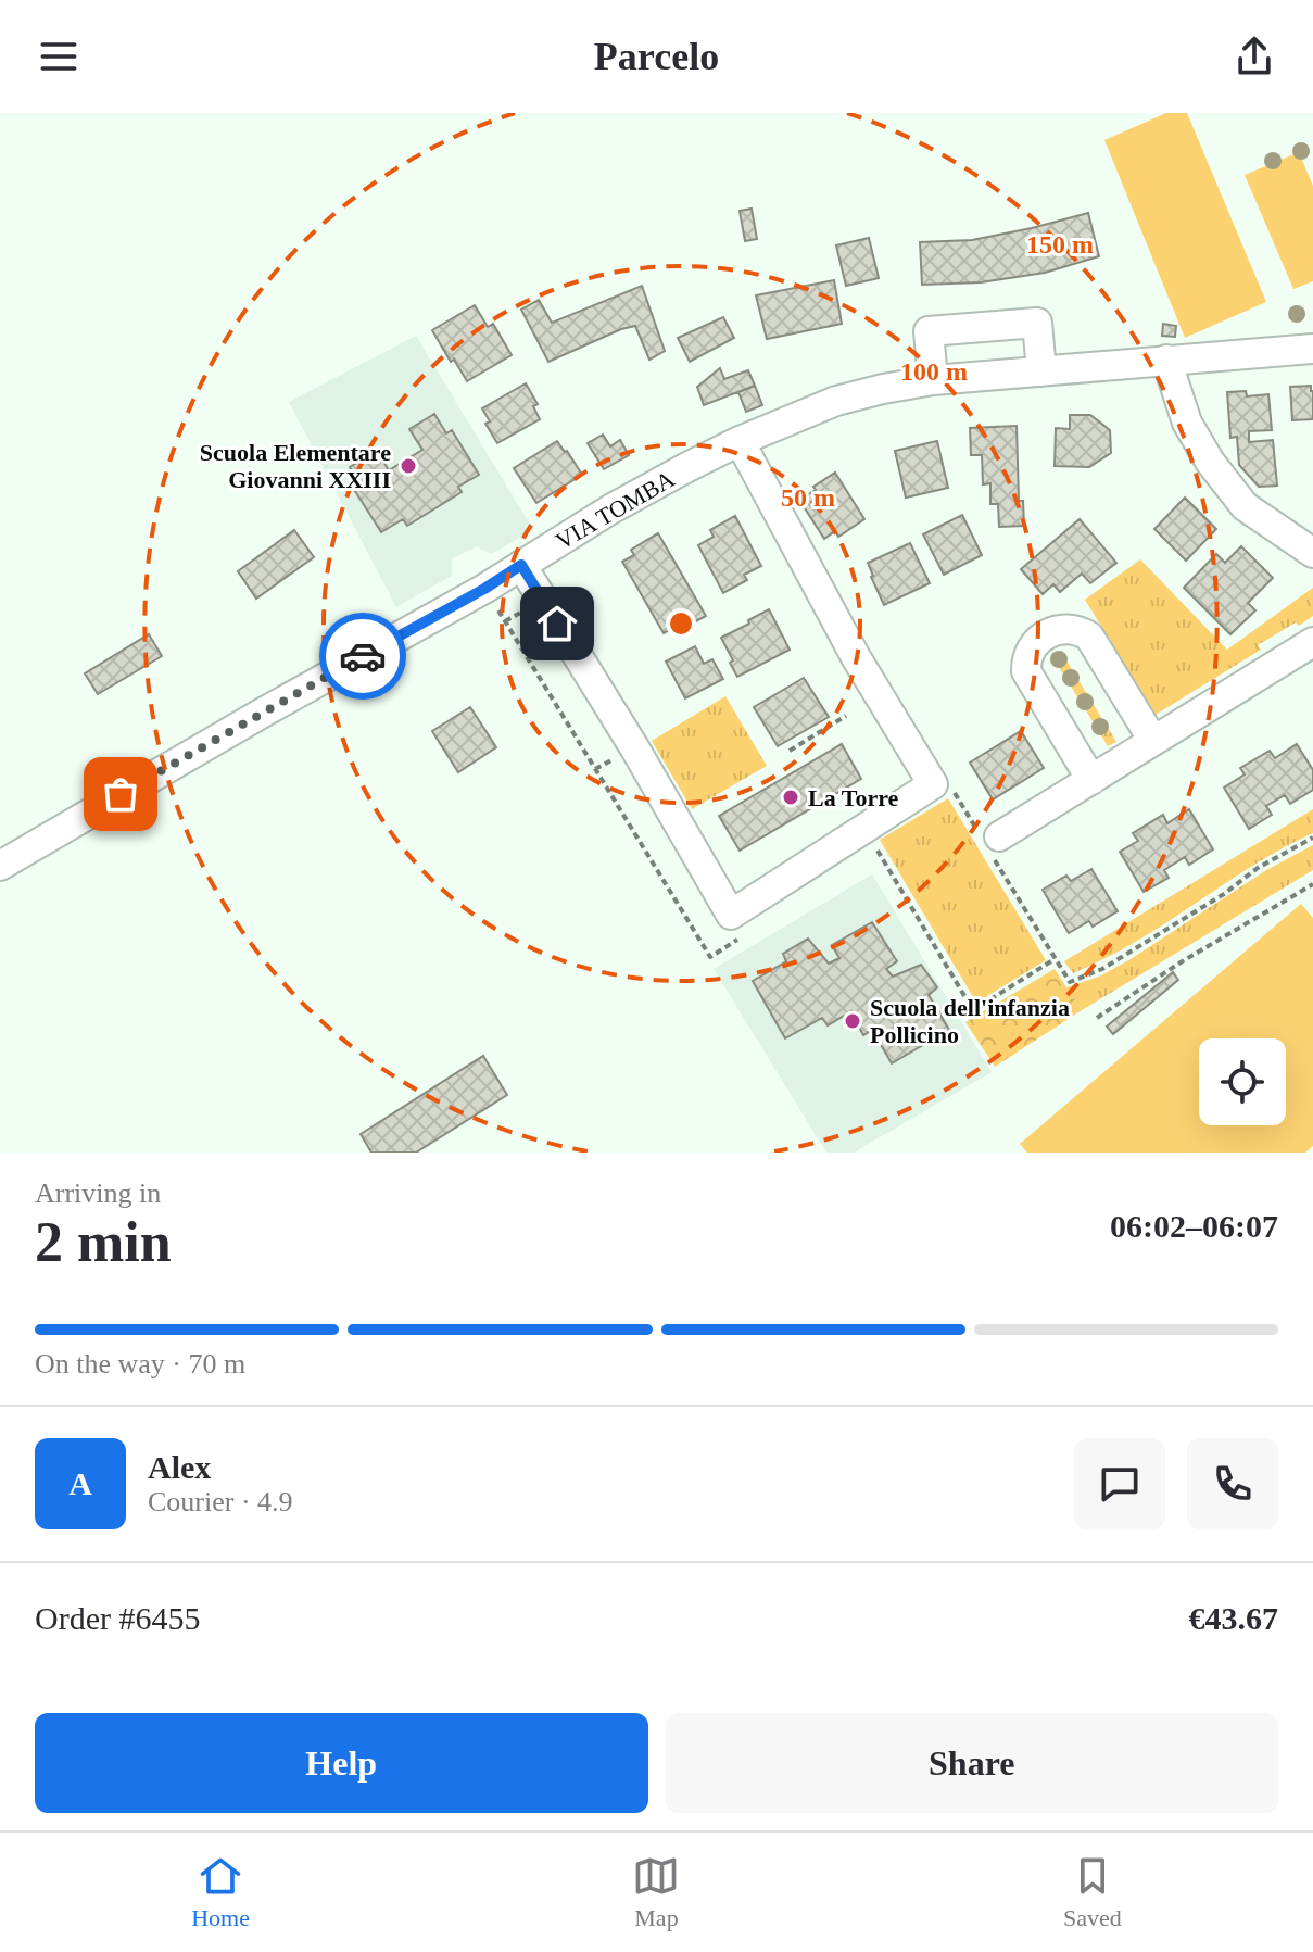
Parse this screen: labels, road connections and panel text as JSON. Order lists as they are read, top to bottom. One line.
{"streets":{"street":["VIA TOMBA"]},"places":["Scuola Elementare Giovanni XXIII","La Torre","Scuola dell'infanzia Pollicino"],"page":{"header":"Parcelo","heading":["2 min","Arriving in","06:02–06:07"],"panel":["Alex","Courier · 4.9","Order #6455","€43.67"],"bar":"On the way · 70 m","round":"A","buttons":["Help","Share"],"tabs":["Home","Map","Saved"]},"rings":["150 m","100 m","50 m"]}
